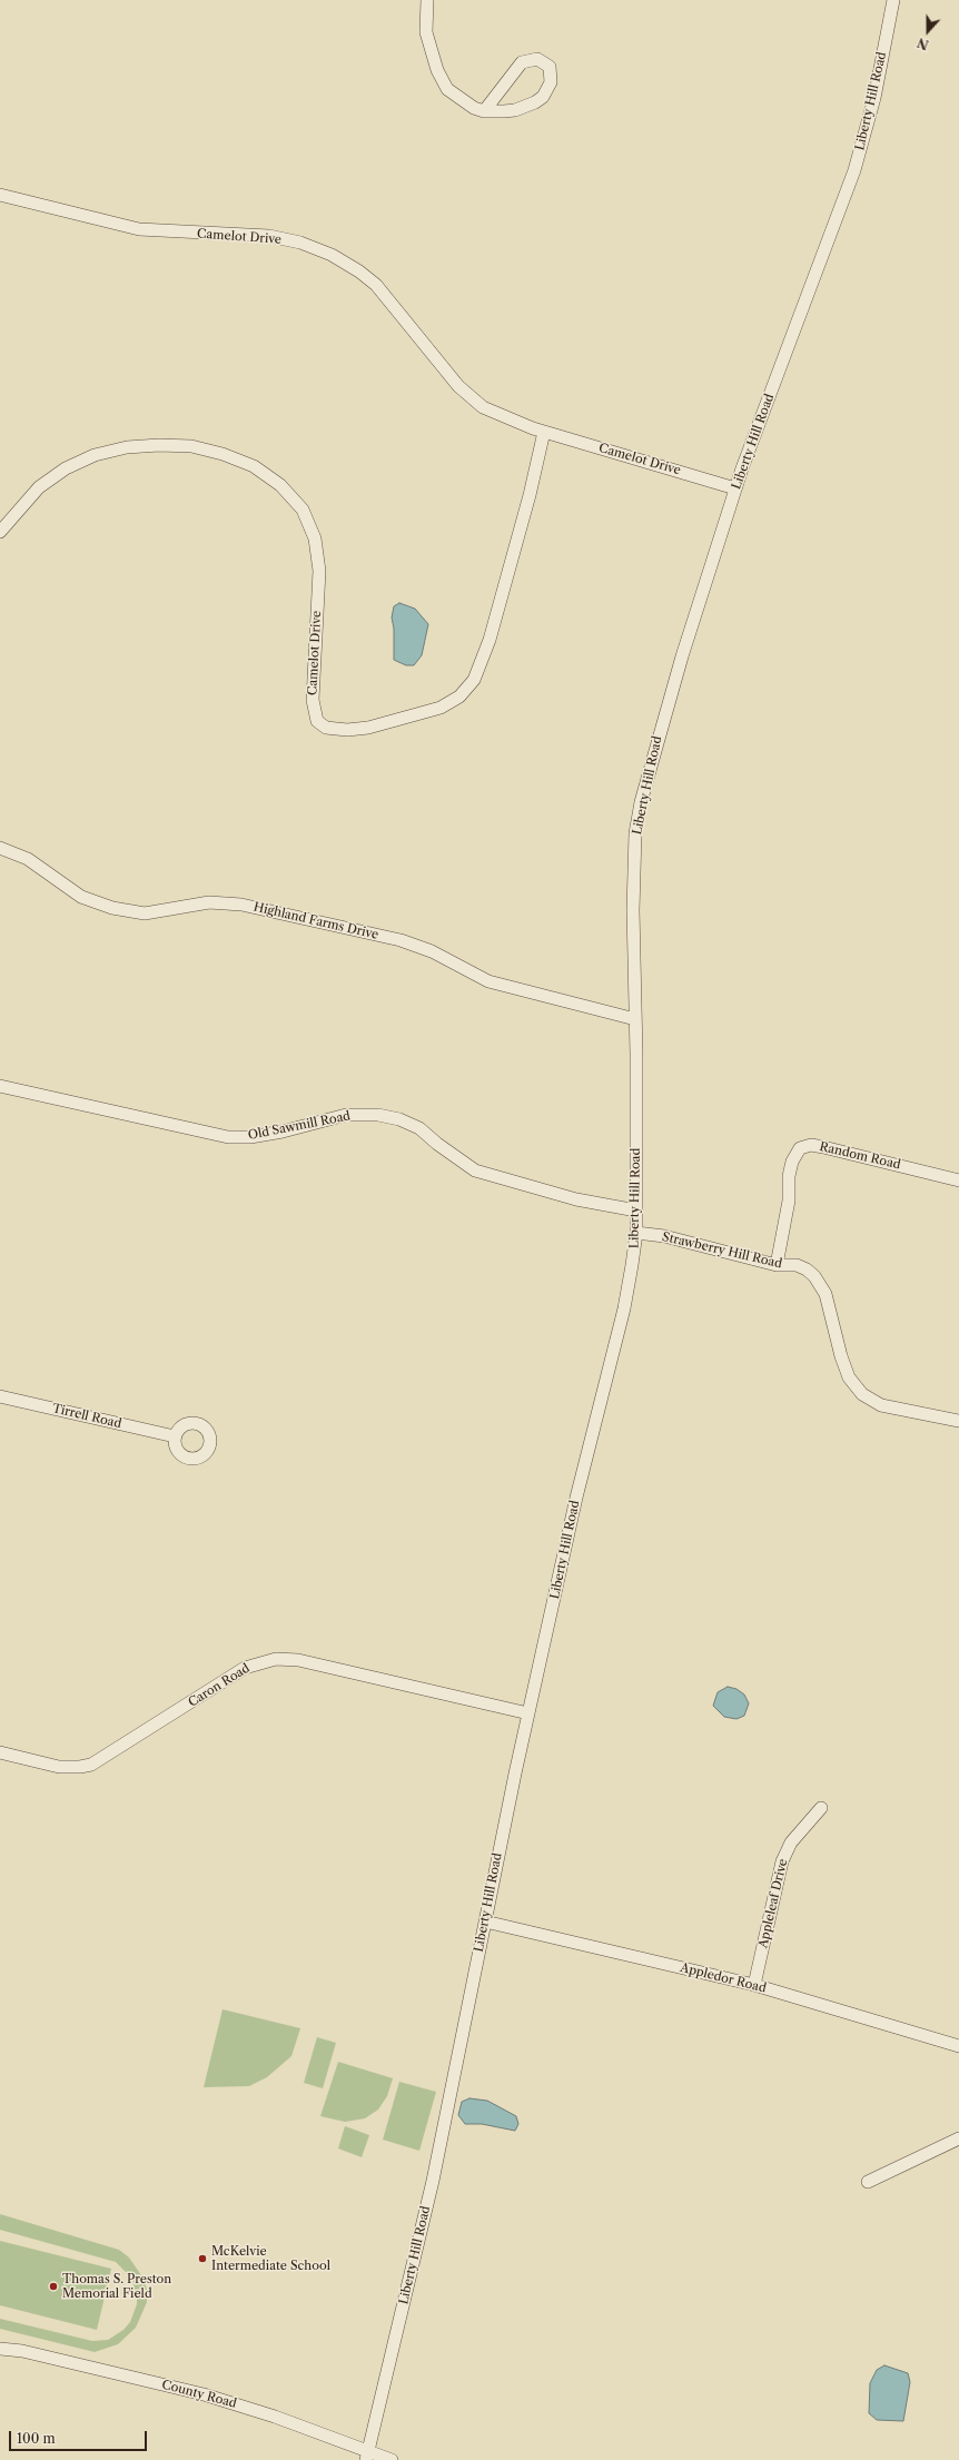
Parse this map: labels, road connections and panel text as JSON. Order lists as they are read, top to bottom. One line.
{"streets":{"street":["Liberty Hill Road","Camelot Drive","Highland Farms Drive","Old Sawmill Road","Random Road","Strawberry Hill Road","Tirrell Road","Caron Road","Appleleaf Drive","Appledor Road","County Road"]},"crossings":[["Liberty Hill Road","Camelot Drive"],["Liberty Hill Road","Highland Farms Drive"],["Liberty Hill Road","Old Sawmill Road"],["Liberty Hill Road","Strawberry Hill Road"],["Liberty Hill Road","Caron Road"],["Liberty Hill Road","Appledor Road"],["Liberty Hill Road","County Road"],["Random Road","Strawberry Hill Road"],["Appleleaf Drive","Appledor Road"]],"places":["McKelvie Intermediate School","Thomas S. Preston Memorial Field"],"scale_bar":"100 m","north":"bottom"}
